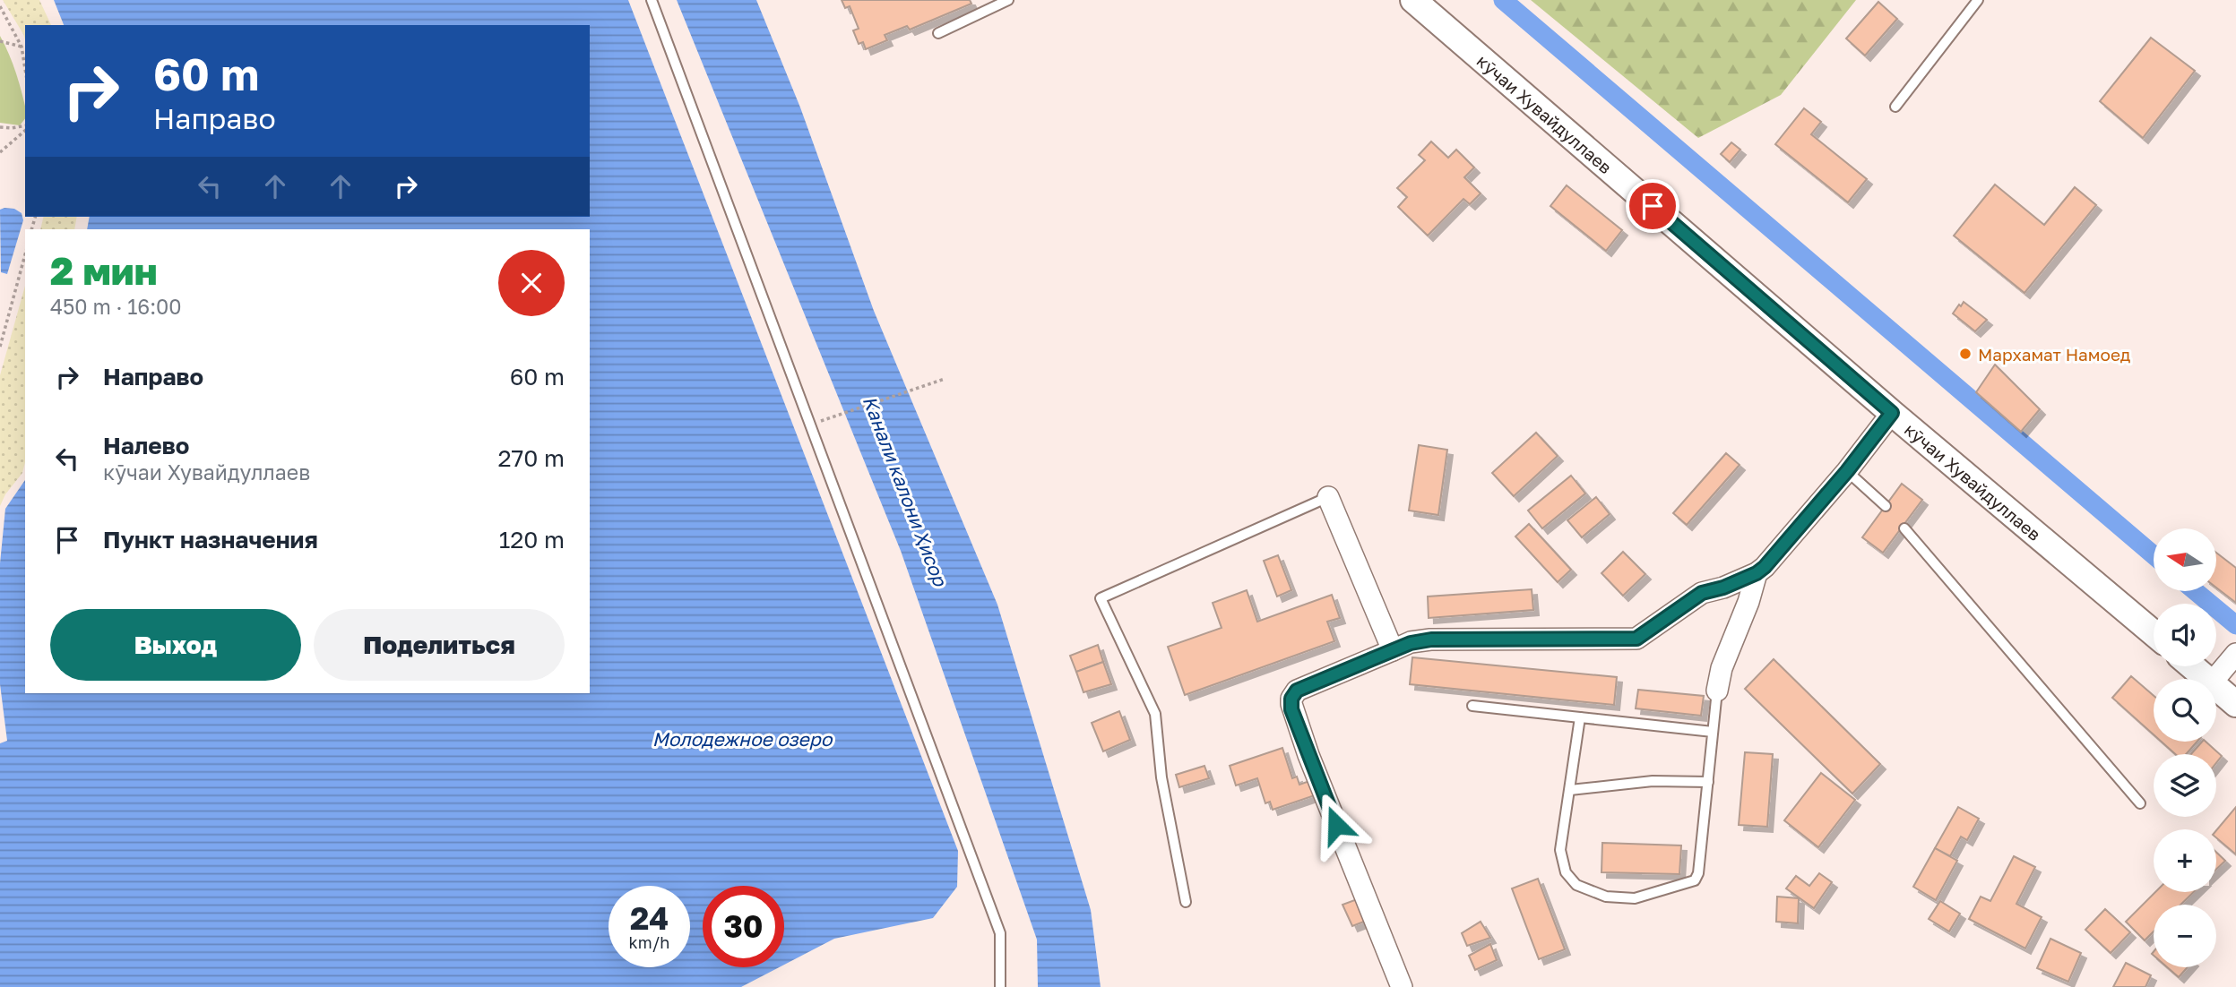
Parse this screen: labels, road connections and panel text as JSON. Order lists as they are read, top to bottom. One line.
{"streets":{"street":["кӯчаи Хувайдуллаев"]},"water":["Канали калони Ҳисор","Молодежное озеро"],"places":["Мархамат Намоед"],"north":"left","page":{"turn":["60 m","Направо"],"heading":["2 мин","450 m · 16:00"],"list":[{"name":"Направо","value":"60 m"},{"name":"Налево","note":"кӯчаи Хувайдуллаев","value":"270 m"},{"name":"Пункт назначения","value":"120 m"}],"map_buttons":["+","−"],"buttons":["Выход","Поделиться"],"speed":"24 km/h","limit":"30"}}
